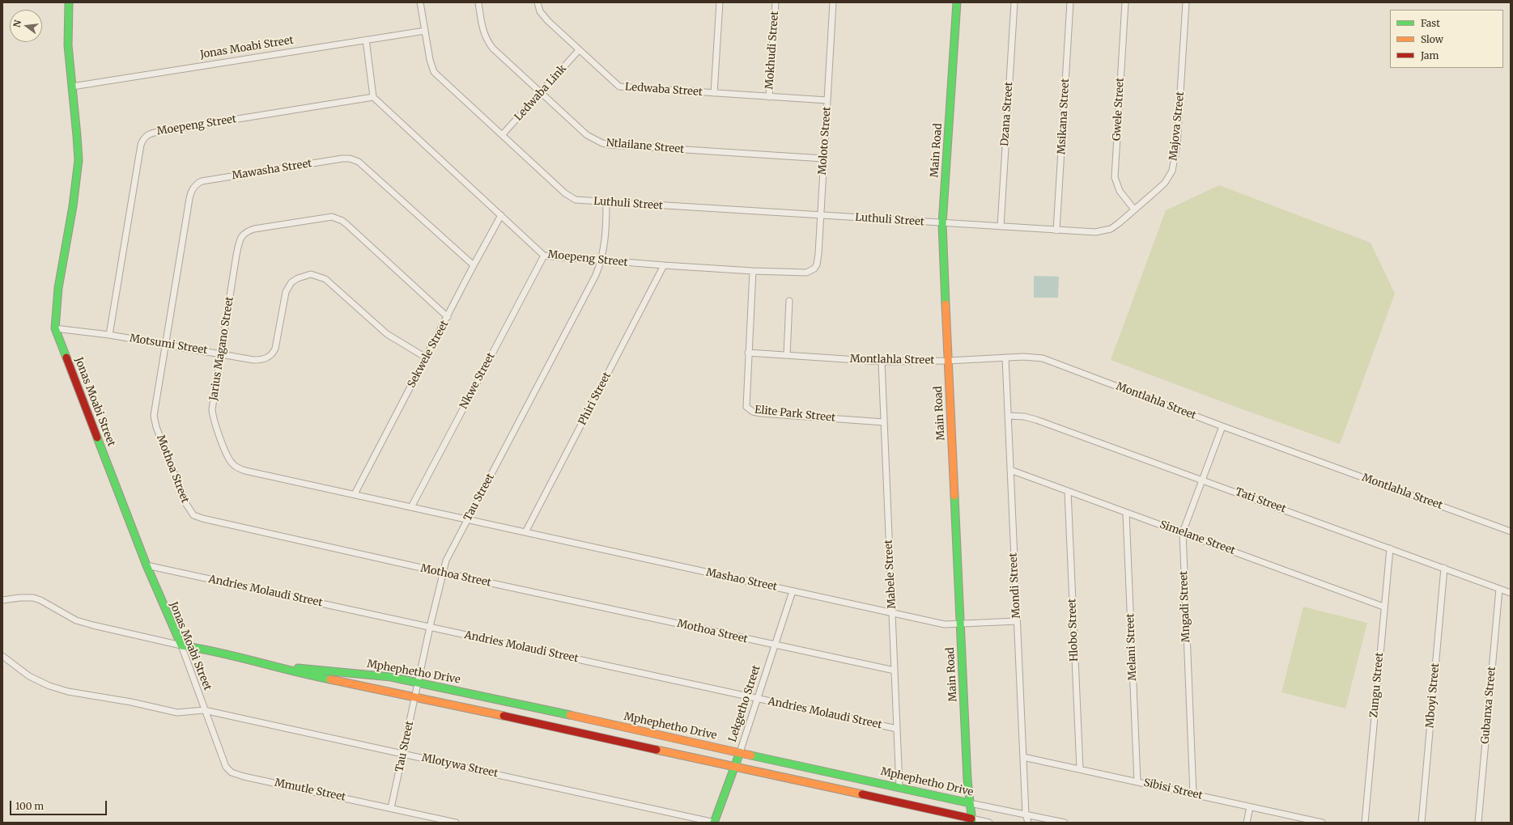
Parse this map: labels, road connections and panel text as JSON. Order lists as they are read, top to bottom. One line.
{"streets":{"street":["Jonas Moabi Street","Mokhudi Street","Ledwaba Street","Ledwaba Link","Gwele Street","Dzana Street","Msikana Street","Moepeng Street","Majova Street","Moloto Street","Ntlailane Street","Main Road","Mawasha Street","Luthuli Street","Motsumi Street","Jarius Magano Street","Sekwele Street","Montlahla Street","Nkwe Street","Phiri Street","Elite Park Street","Mothoa Street","Tau Street","Tati Street","Simelane Street","Mabele Street","Mashao Street","Mondi Street","Andries Molaudi Street","Mngadi Street","Hlobo Street","Melani Street","Mphephetho Drive","Zungu Street","Mboyi Street","Lekgetho Street","Gubanxa Street","Mlotywa Street","Sibisi Street","Mmutle Street"]},"crossings":[["Jonas Moabi Street","Luthuli Street"],["Jonas Moabi Street","Motsumi Street"],["Jonas Moabi Street","Andries Molaudi Street"],["Jonas Moabi Street","Mphephetho Drive"],["Jonas Moabi Street","Mlotywa Street"],["Jonas Moabi Street","Mmutle Street"],["Mokhudi Street","Ledwaba Street"],["Ledwaba Street","Ledwaba Link"],["Ledwaba Street","Moloto Street"],["Ledwaba Link","Ntlailane Street"],["Ledwaba Link","Luthuli Street"],["Gwele Street","Majova Street"],["Dzana Street","Majova Street"],["Msikana Street","Majova Street"],["Moepeng Street","Moloto Street"],["Moepeng Street","Motsumi Street"],["Moepeng Street","Sekwele Street"],["Moepeng Street","Nkwe Street"],["Moepeng Street","Phiri Street"],["Moepeng Street","Elite Park Street"],["Moepeng Street","Tau Street"],["Majova Street","Main Road"],["Majova Street","Luthuli Street"],["Moloto Street","Ntlailane Street"],["Moloto Street","Luthuli Street"],["Main Road","Luthuli Street"],["Main Road","Montlahla Street"],["Main Road","Mashao Street"],["Main Road","Mphephetho Drive"],["Mawasha Street","Motsumi Street"],["Mawasha Street","Sekwele Street"],["Mawasha Street","Mothoa Street"],["Luthuli Street","Tau Street"],["Motsumi Street","Jarius Magano Street"],["Motsumi Street","Sekwele Street"],["Motsumi Street","Mothoa Street"],["Jarius Magano Street","Sekwele Street"],["Jarius Magano Street","Nkwe Street"],["Jarius Magano Street","Tau Street"],["Jarius Magano Street","Mashao Street"],["Montlahla Street","Elite Park Street"],["Montlahla Street","Mabele Street"],["Montlahla Street","Mondi Street"],["Montlahla Street","Mngadi Street"],["Phiri Street","Mashao Street"],["Elite Park Street","Mabele Street"],["Mothoa Street","Tau Street"],["Mothoa Street","Mabele Street"],["Mothoa Street","Lekgetho Street"],["Tau Street","Mashao Street"],["Tau Street","Andries Molaudi Street"],["Tau Street","Mphephetho Drive"],["Tau Street","Mlotywa Street"],["Tau Street","Mmutle Street"],["Tati Street","Mondi Street"],["Tati Street","Mngadi Street"],["Tati Street","Zungu Street"],["Tati Street","Mboyi Street"],["Tati Street","Gubanxa Street"],["Simelane Street","Mondi Street"],["Simelane Street","Mngadi Street"],["Simelane Street","Hlobo Street"],["Simelane Street","Melani Street"],["Simelane Street","Zungu Street"],["Mabele Street","Mashao Street"],["Mabele Street","Andries Molaudi Street"],["Mabele Street","Mphephetho Drive"],["Mashao Street","Mondi Street"],["Mashao Street","Lekgetho Street"],["Mondi Street","Mphephetho Drive"],["Mondi Street","Sibisi Street"],["Andries Molaudi Street","Lekgetho Street"],["Mngadi Street","Sibisi Street"],["Hlobo Street","Sibisi Street"],["Melani Street","Sibisi Street"],["Mphephetho Drive","Lekgetho Street"],["Lekgetho Street","Mlotywa Street"],["Mlotywa Street","Mmutle Street"]],"legend":["Fast","Slow","Jam"],"scale_bar":"100 m","north":"left"}
